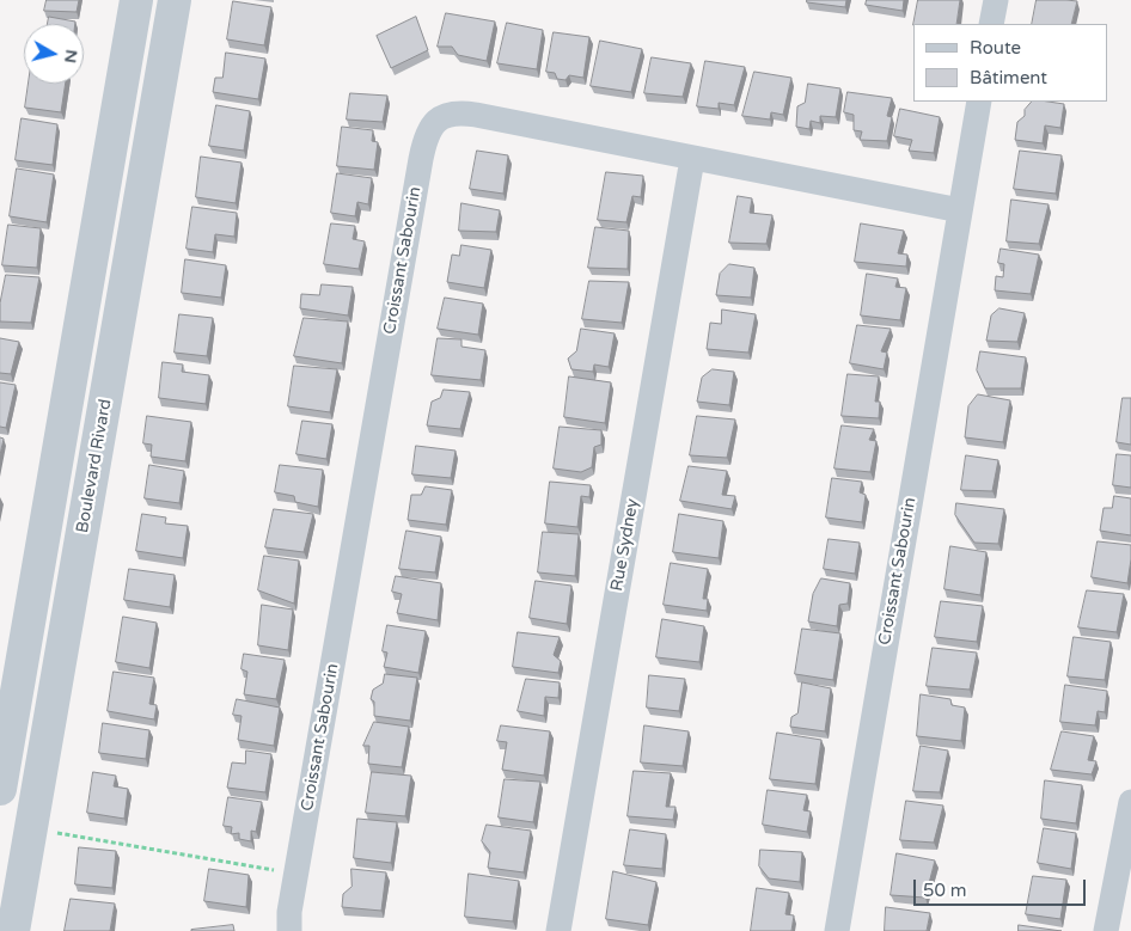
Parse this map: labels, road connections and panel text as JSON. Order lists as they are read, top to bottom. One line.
{"streets":{"street":["Croissant Sabourin","Boulevard Rivard","Rue Sydney"]},"crossings":[["Croissant Sabourin","Rue Sydney"]],"legend":["Route","Bâtiment"],"scale_bar":"50 m","north":"right"}
